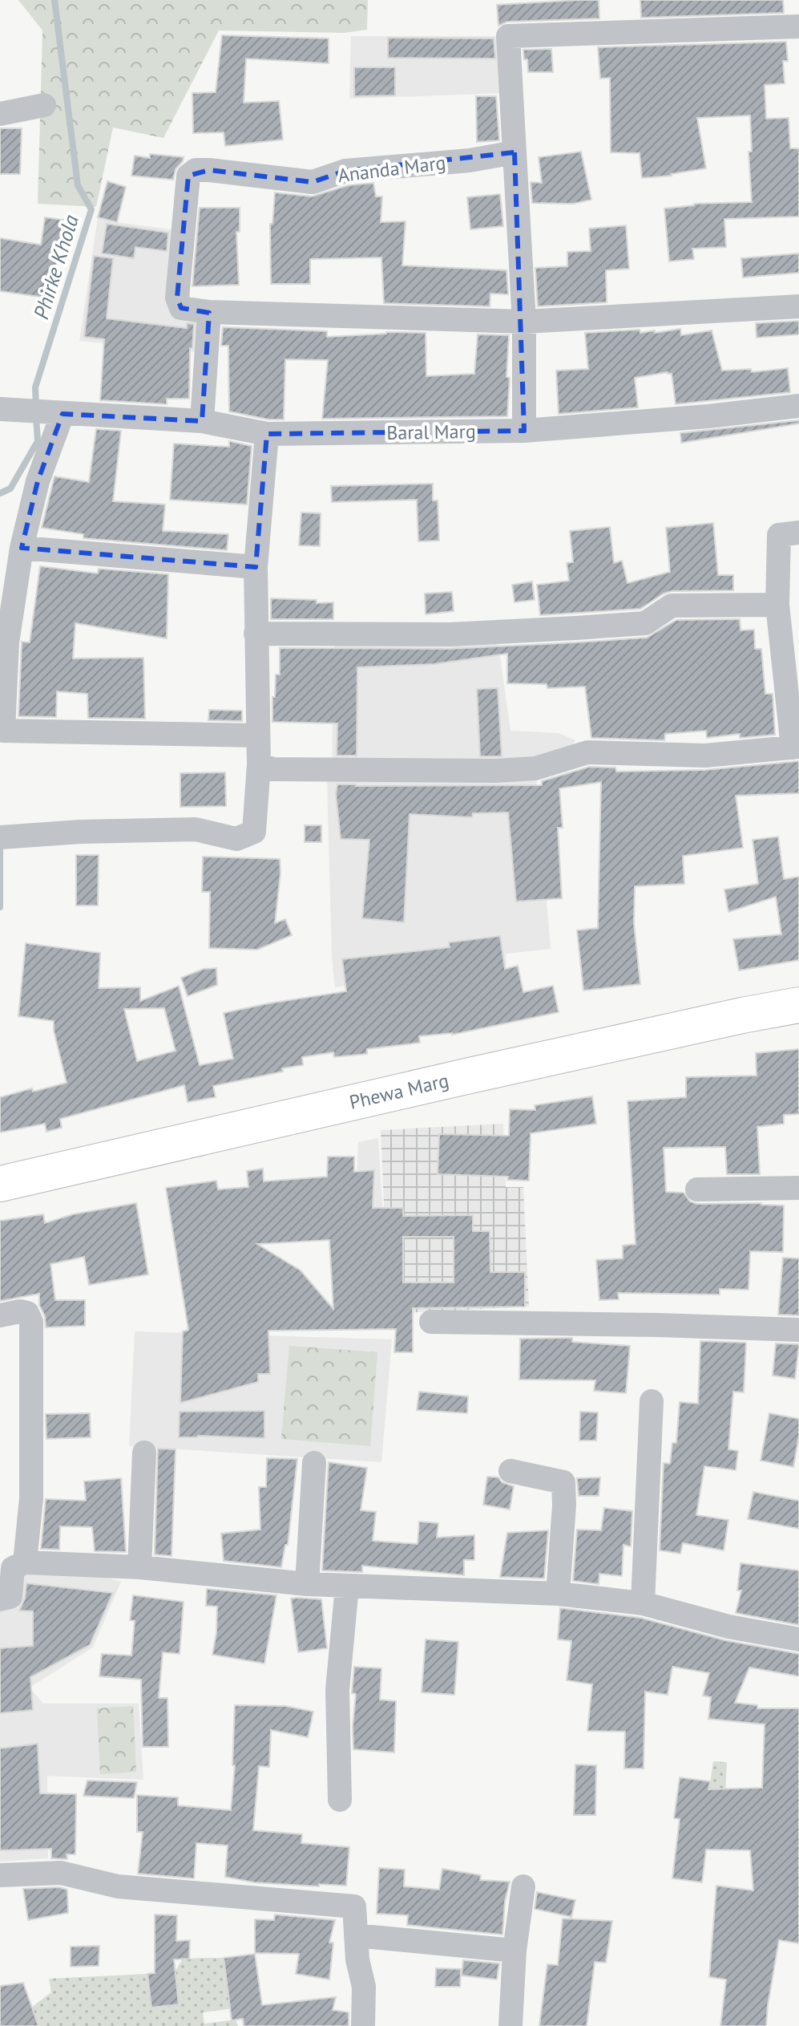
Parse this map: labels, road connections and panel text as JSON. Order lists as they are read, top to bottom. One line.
{"streets":{"highway":["Phewa Marg"],"street":["Ananda Marg","Baral Marg"]},"water":["Phirke Khola"]}
